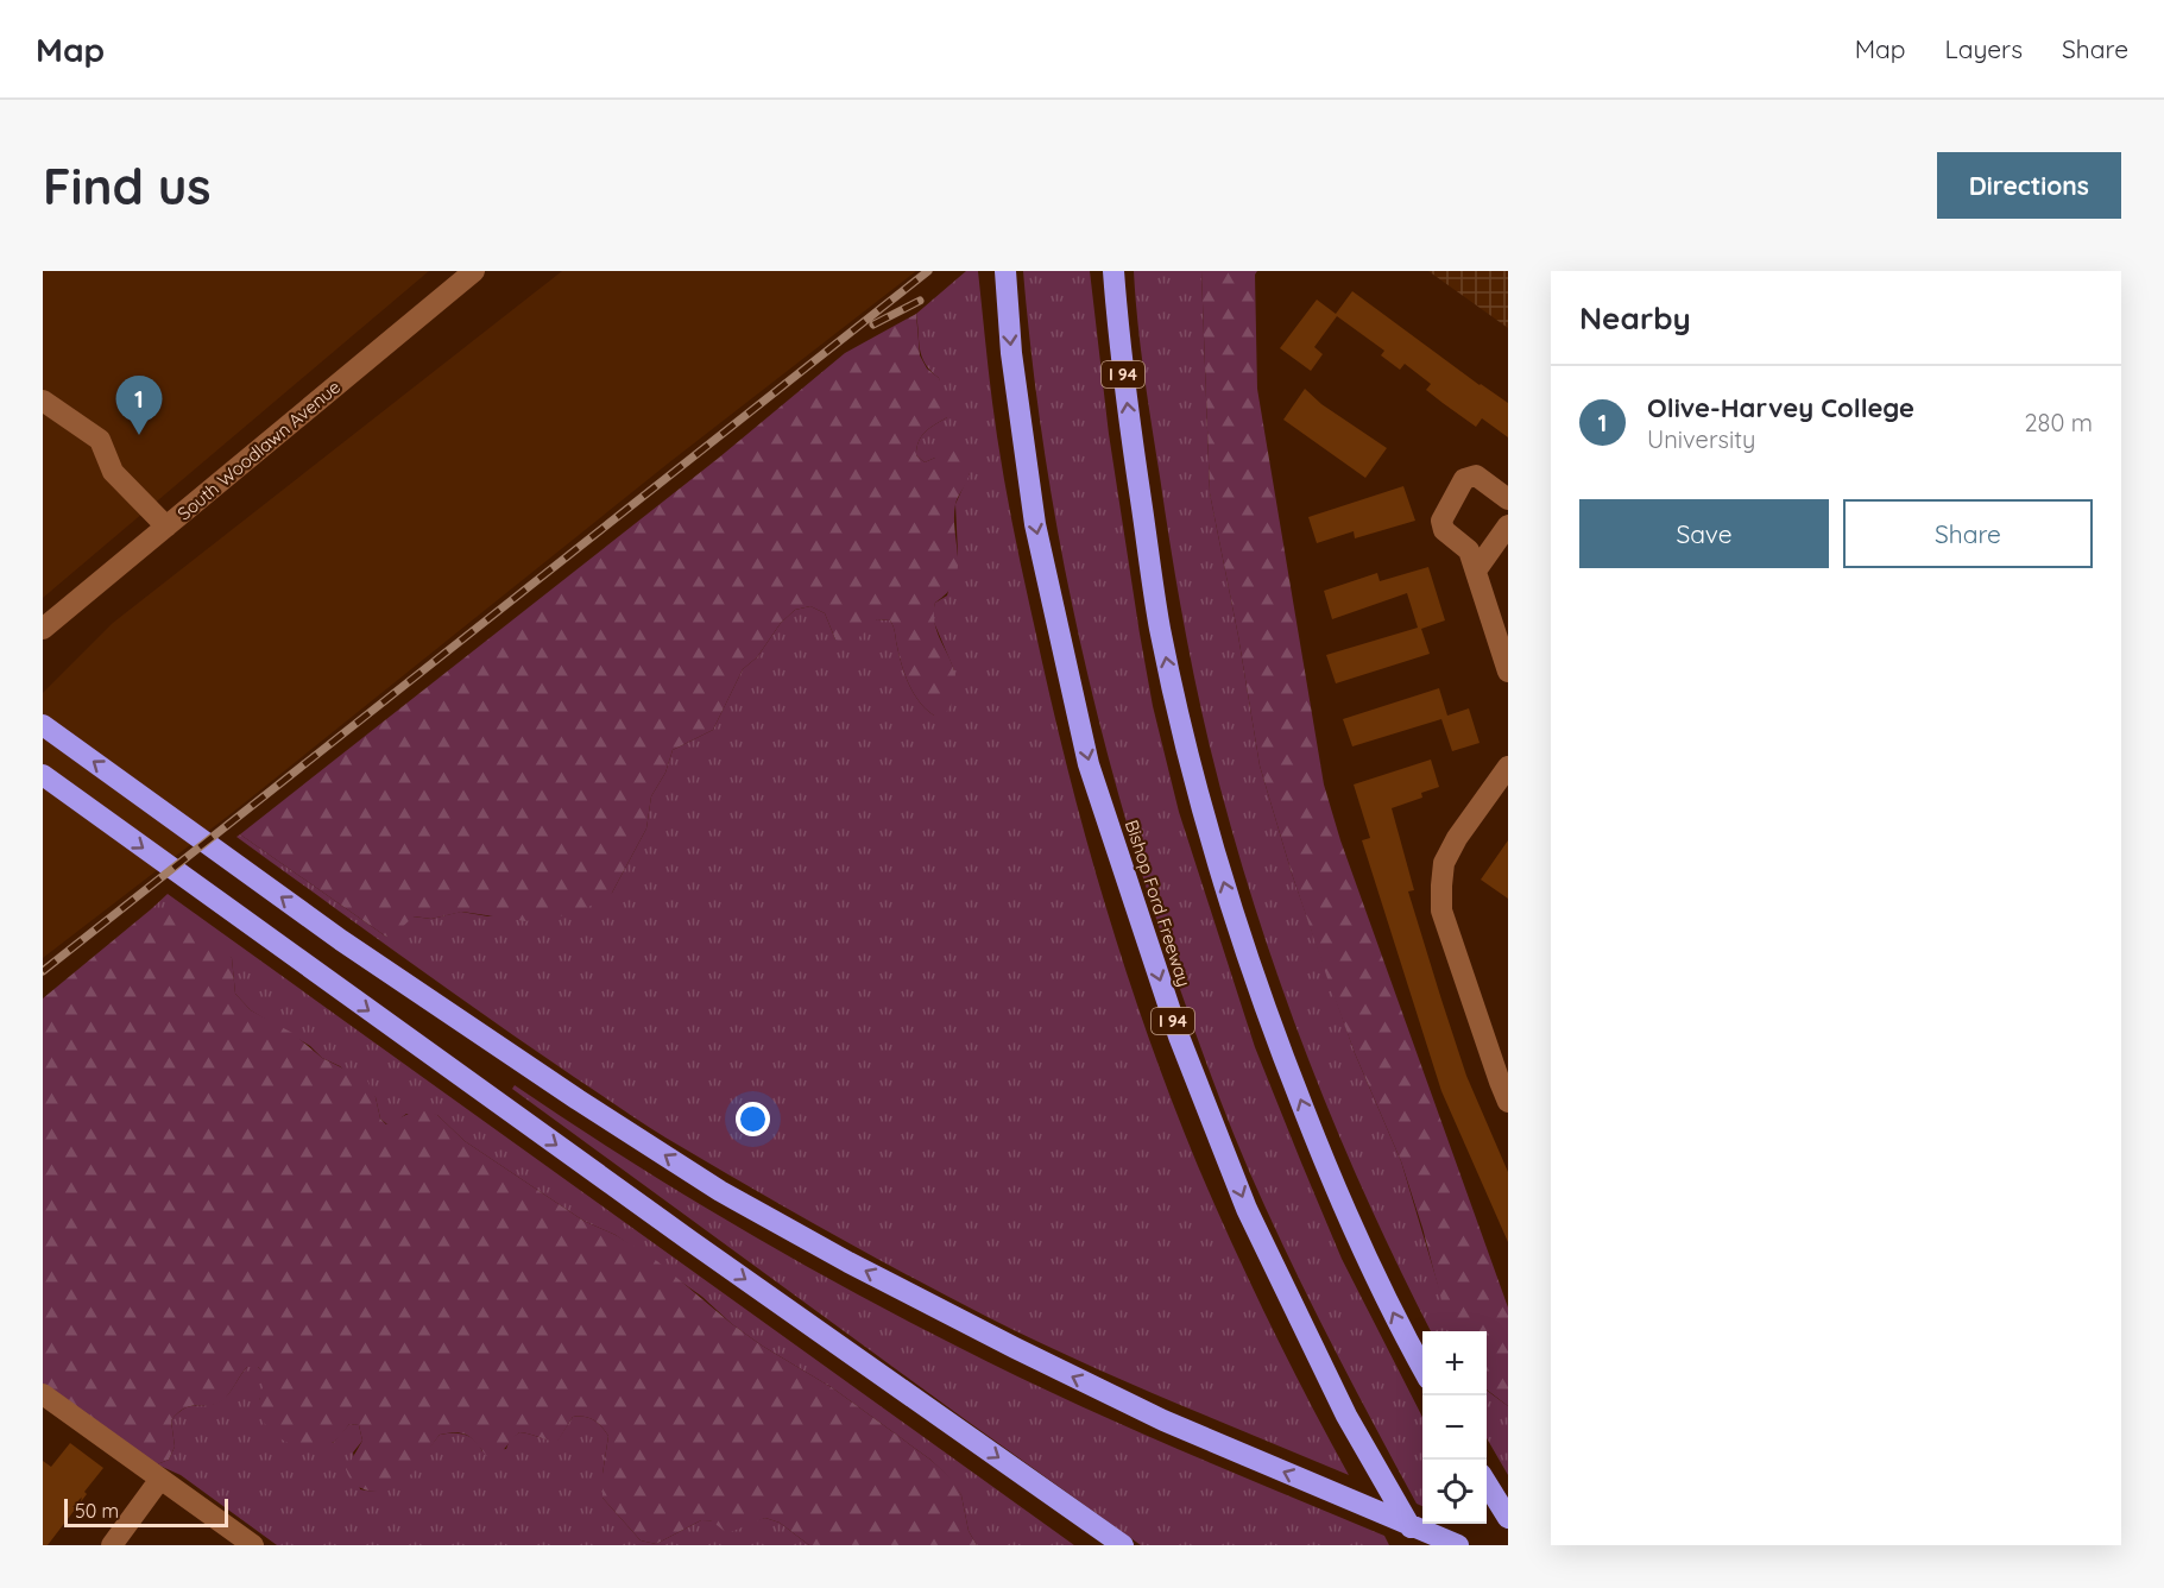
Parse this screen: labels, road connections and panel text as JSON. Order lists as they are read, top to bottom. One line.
{"streets":{"highway":["I 94","Bishop Ford Freeway"],"street":["South Woodlawn Avenue"]},"scale_bar":"50 m","page":{"header":"Map","nav":["Map","Layers","Share"],"buttons":["Directions",["Save","Share"]],"title":"Find us","heading":"Nearby","list":[{"mark":"1","name":"Olive-Harvey College","note":"University","value":"280 m"}],"pins":"1","map_buttons":["+","−"],"scale":"50 m"}}
